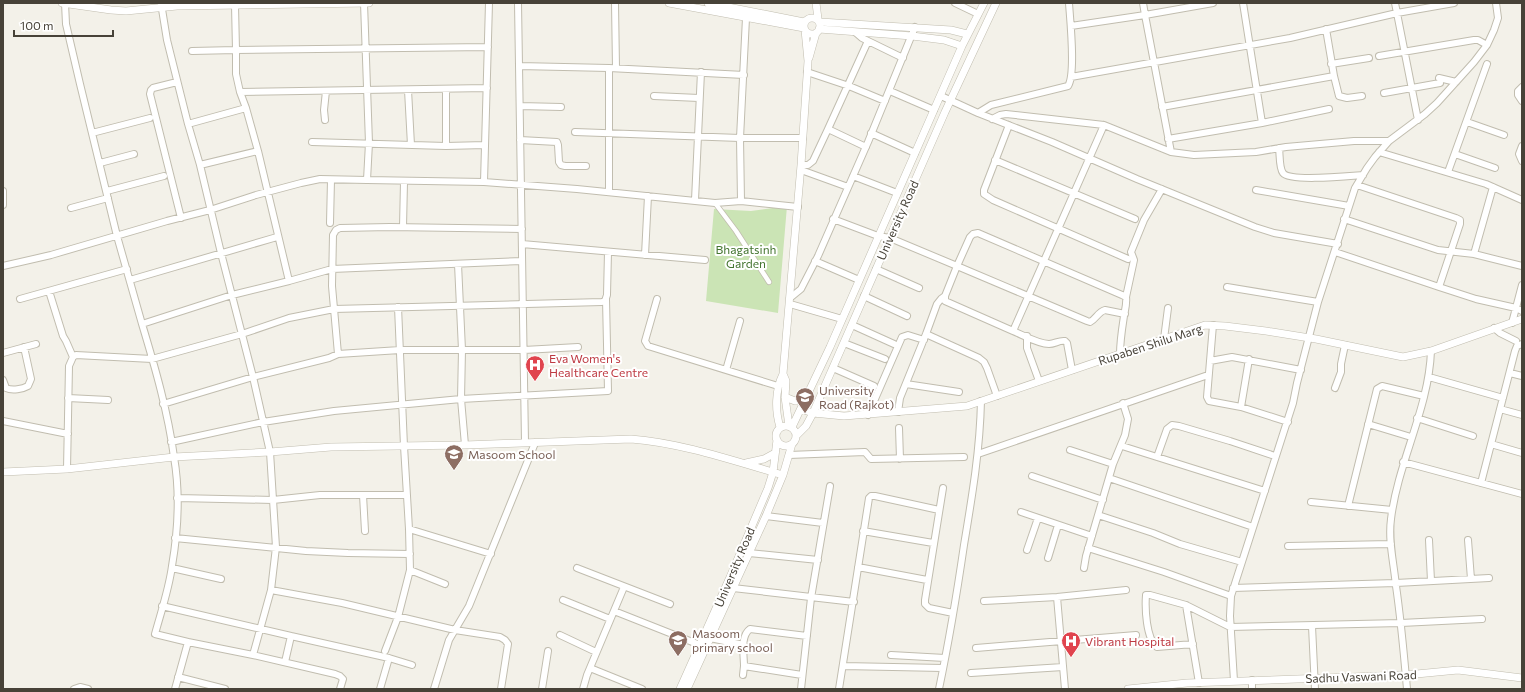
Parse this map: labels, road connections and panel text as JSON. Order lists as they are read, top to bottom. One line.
{"streets":{"street":["University Road","Rupaben Shilu Marg","Sadhu Vaswani Road"]},"crossings":[["University Road","Rupaben Shilu Marg"]],"parks":["Bhagatsinh Garden"],"places":{"hospital":["Eva Women's Healthcare Centre","Vibrant Hospital"],"school or university":["University Road (Rajkot)","Masoom School","Masoom primary school"]},"scale_bar":"100 m"}
